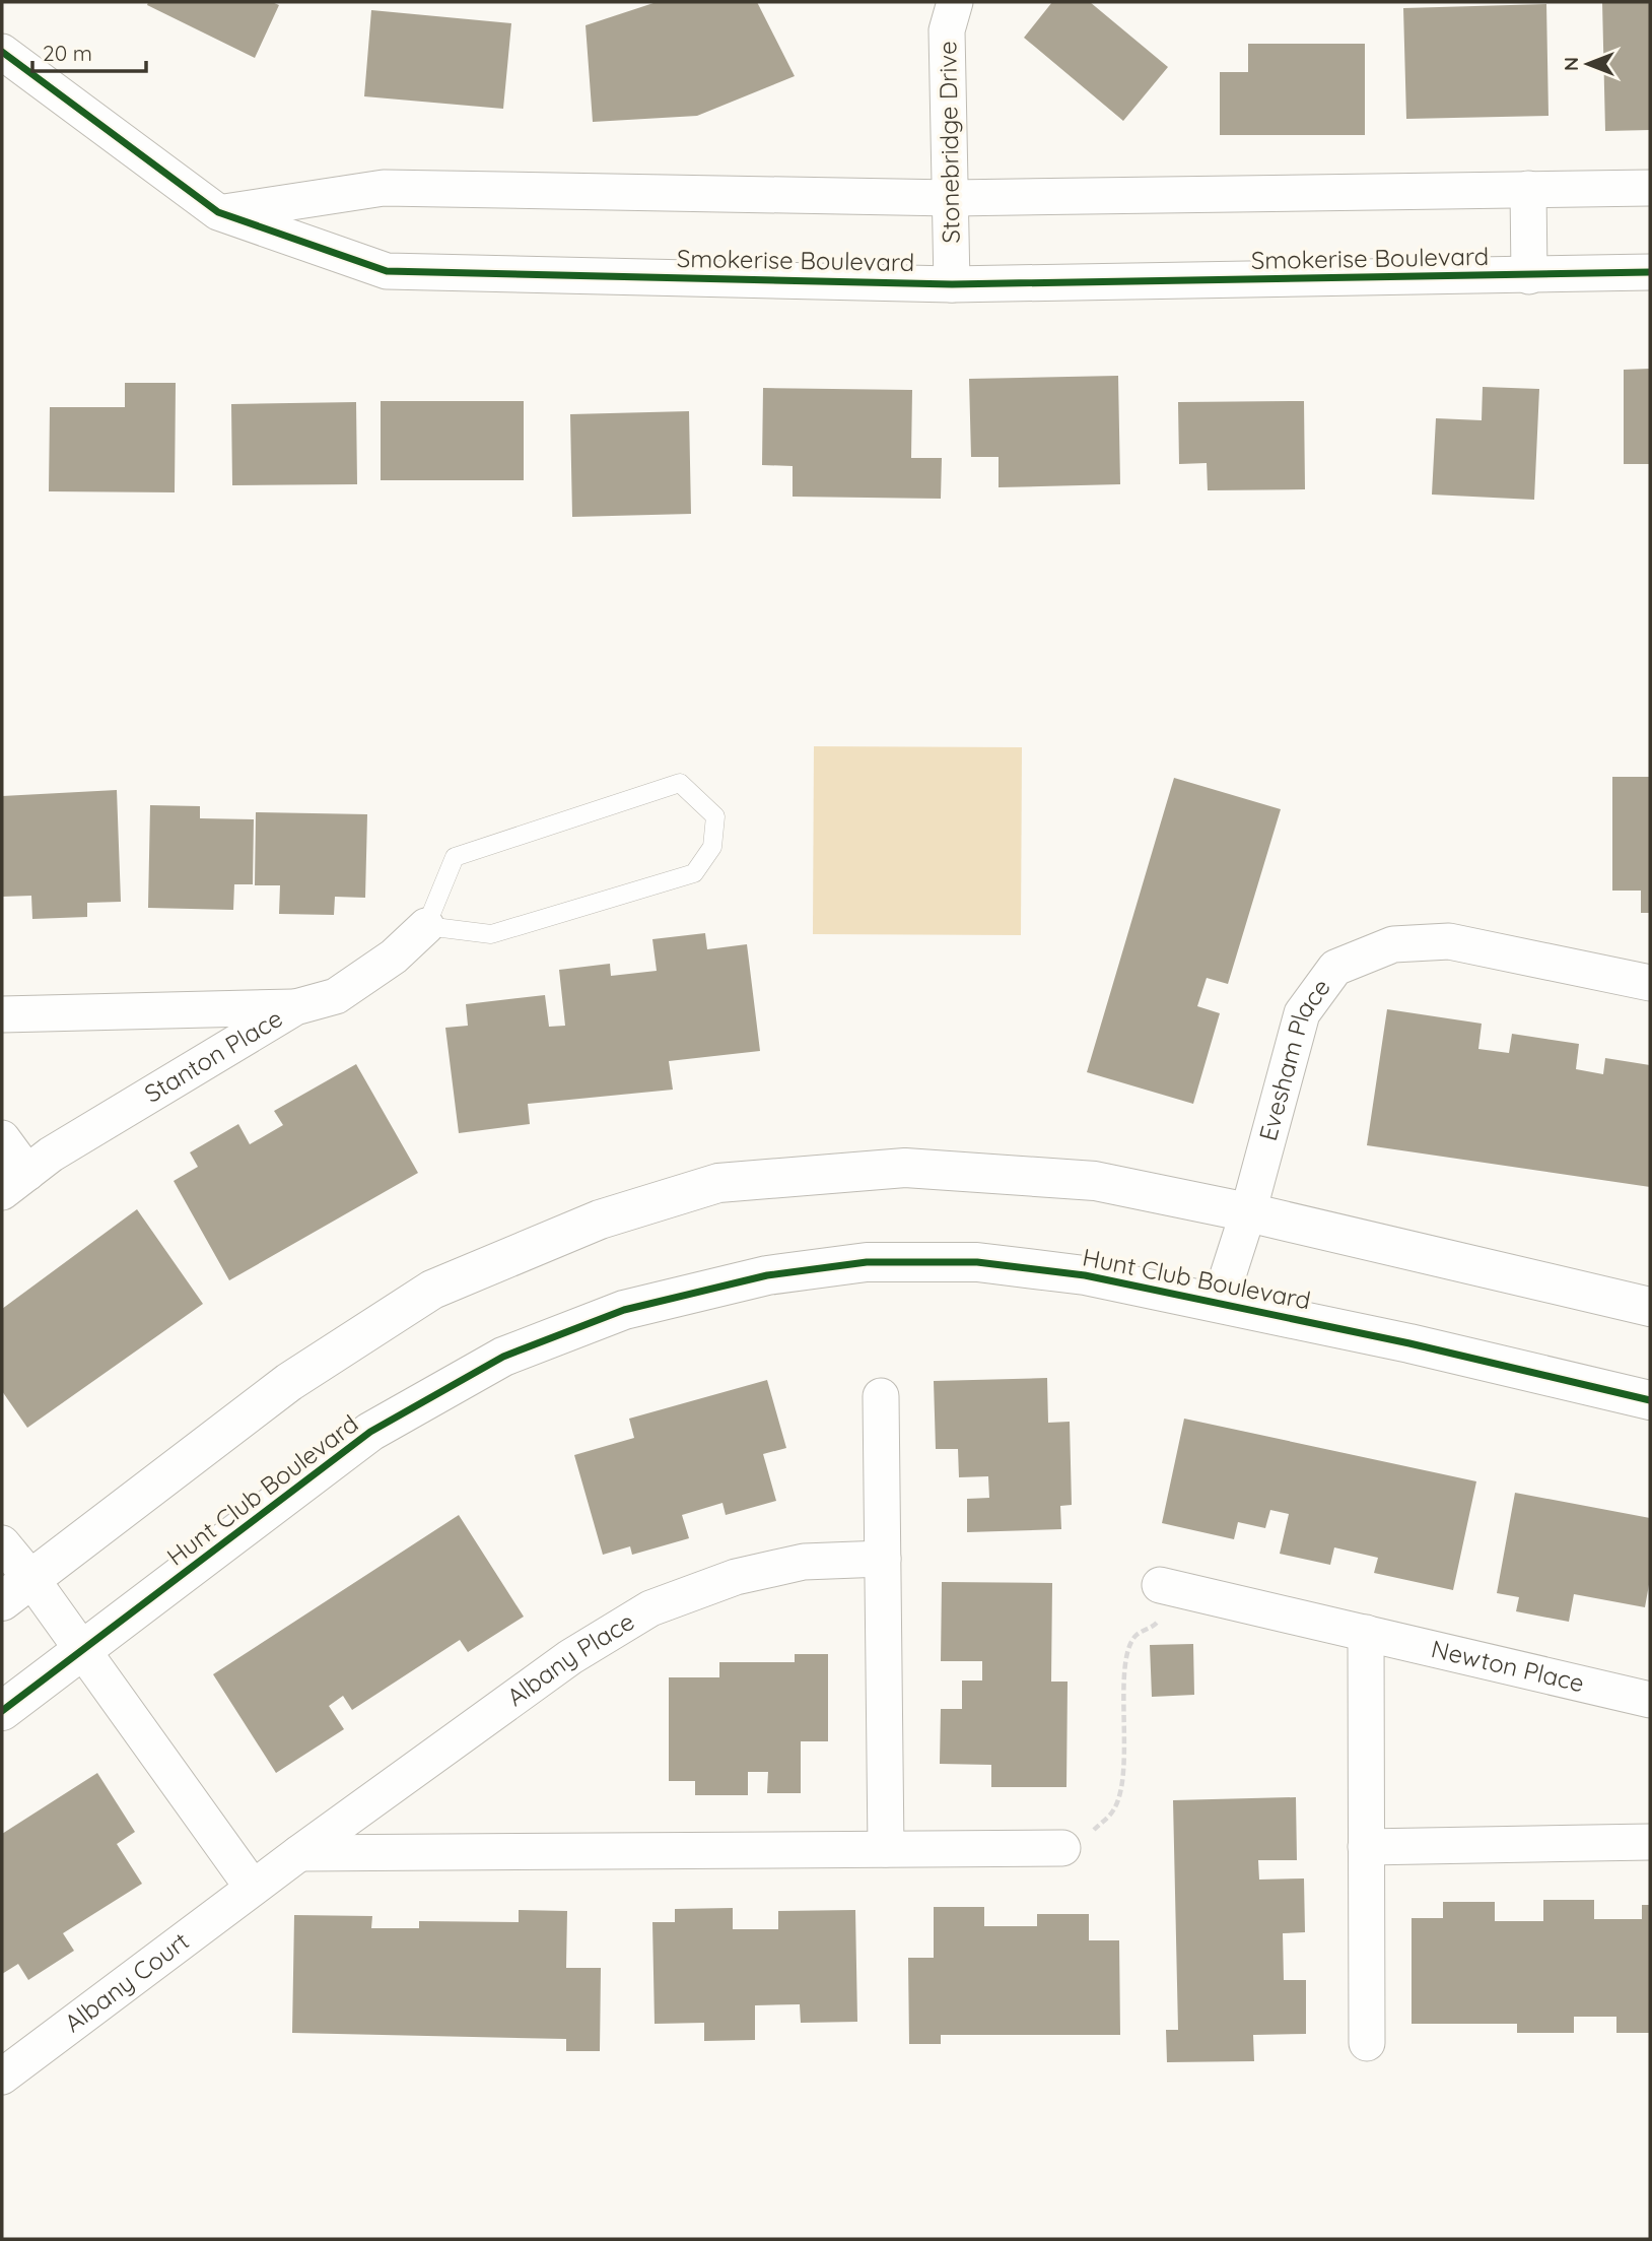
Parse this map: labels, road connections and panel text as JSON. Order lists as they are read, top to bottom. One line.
{"streets":{"street":["Stonebridge Drive","Smokerise Boulevard","Stanton Place","Evesham Place","Hunt Club Boulevard","Albany Place","Newton Place","Albany Court"]},"crossings":[["Stonebridge Drive","Smokerise Boulevard"],["Evesham Place","Hunt Club Boulevard"],["Albany Place","Albany Court"]],"scale_bar":"20 m","north":"left"}
